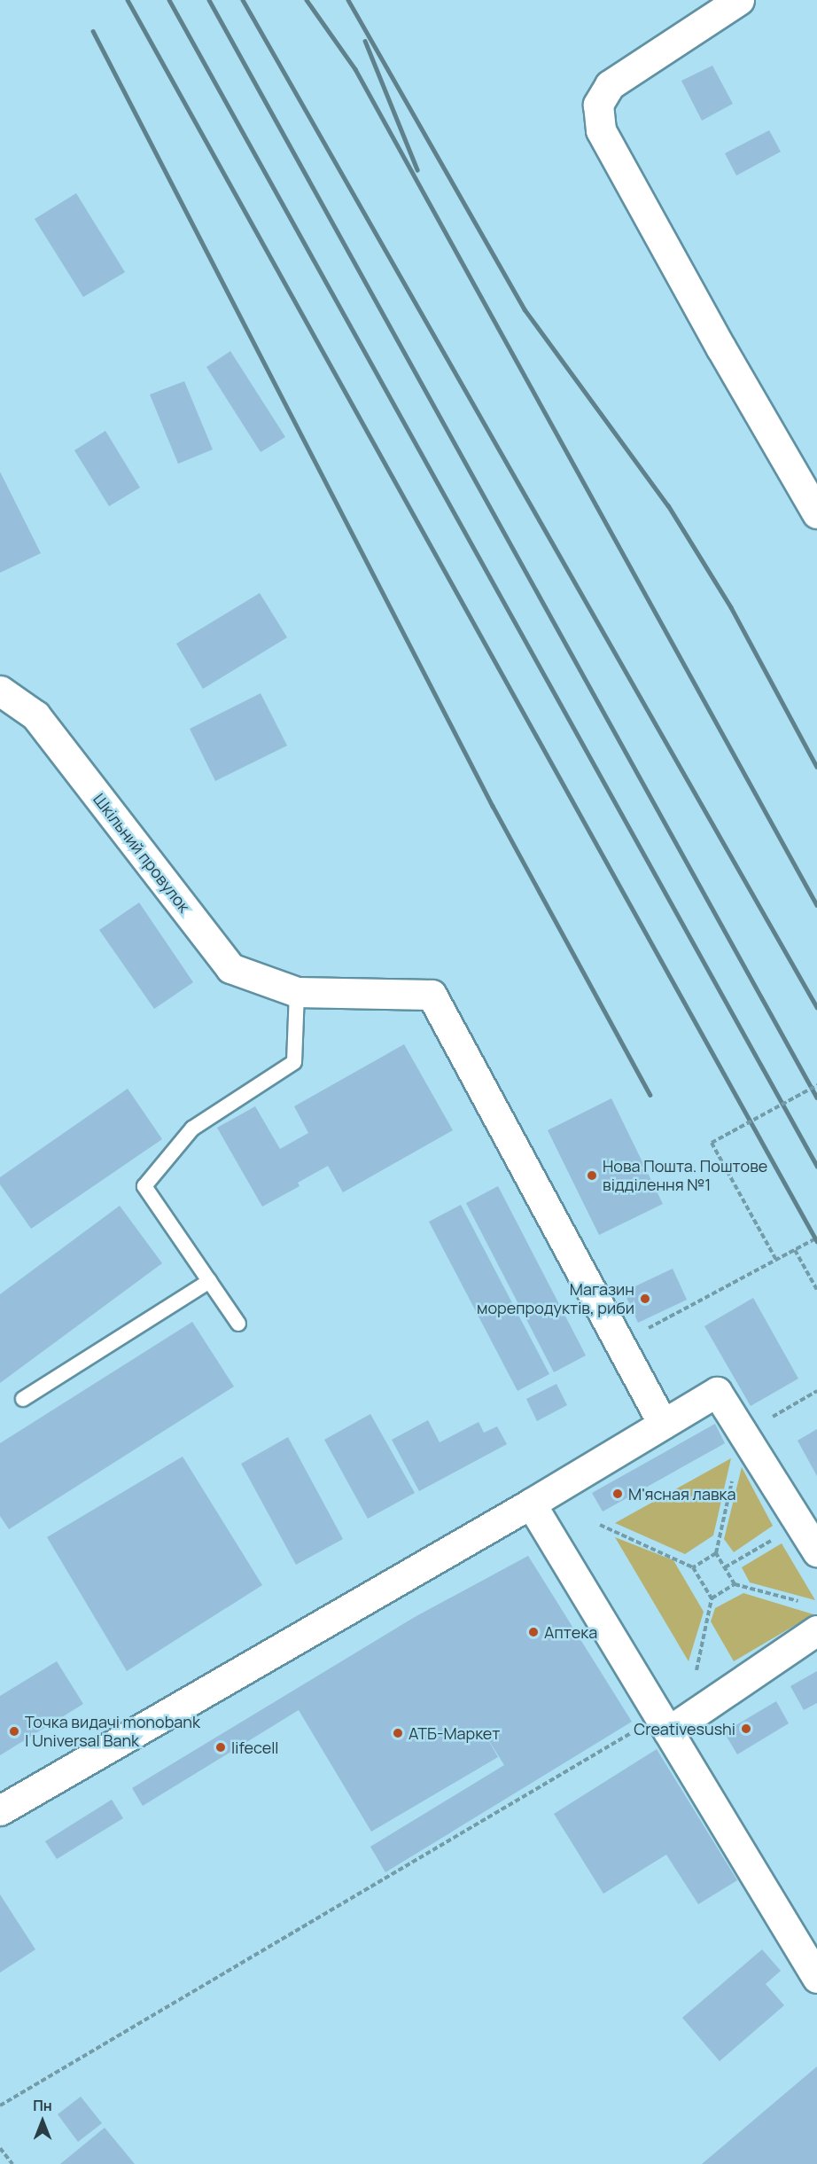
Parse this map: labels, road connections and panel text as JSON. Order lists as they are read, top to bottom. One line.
{"streets":{"street":["Шкільний провулок"]},"places":["Нова Пошта. Поштове відділення №1","Магазин морепродуктів, риби","М'ясная лавка","Аптека","Creativesushi","Точка видачі monobank | Universal Bank","АТБ-Маркет","lifecell"],"north":"top"}
